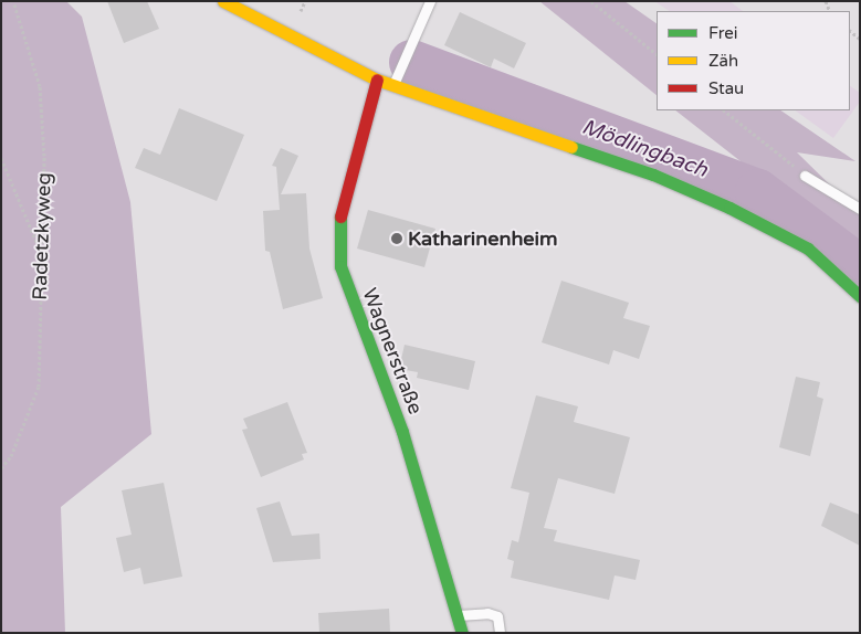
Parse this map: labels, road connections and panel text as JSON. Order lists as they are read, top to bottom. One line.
{"streets":{"street":["Wagnerstraße"],"path":["Radetzkyweg"]},"water":["Mödlingbach"],"places":["Katharinenheim"],"legend":["Frei","Zäh","Stau"]}
